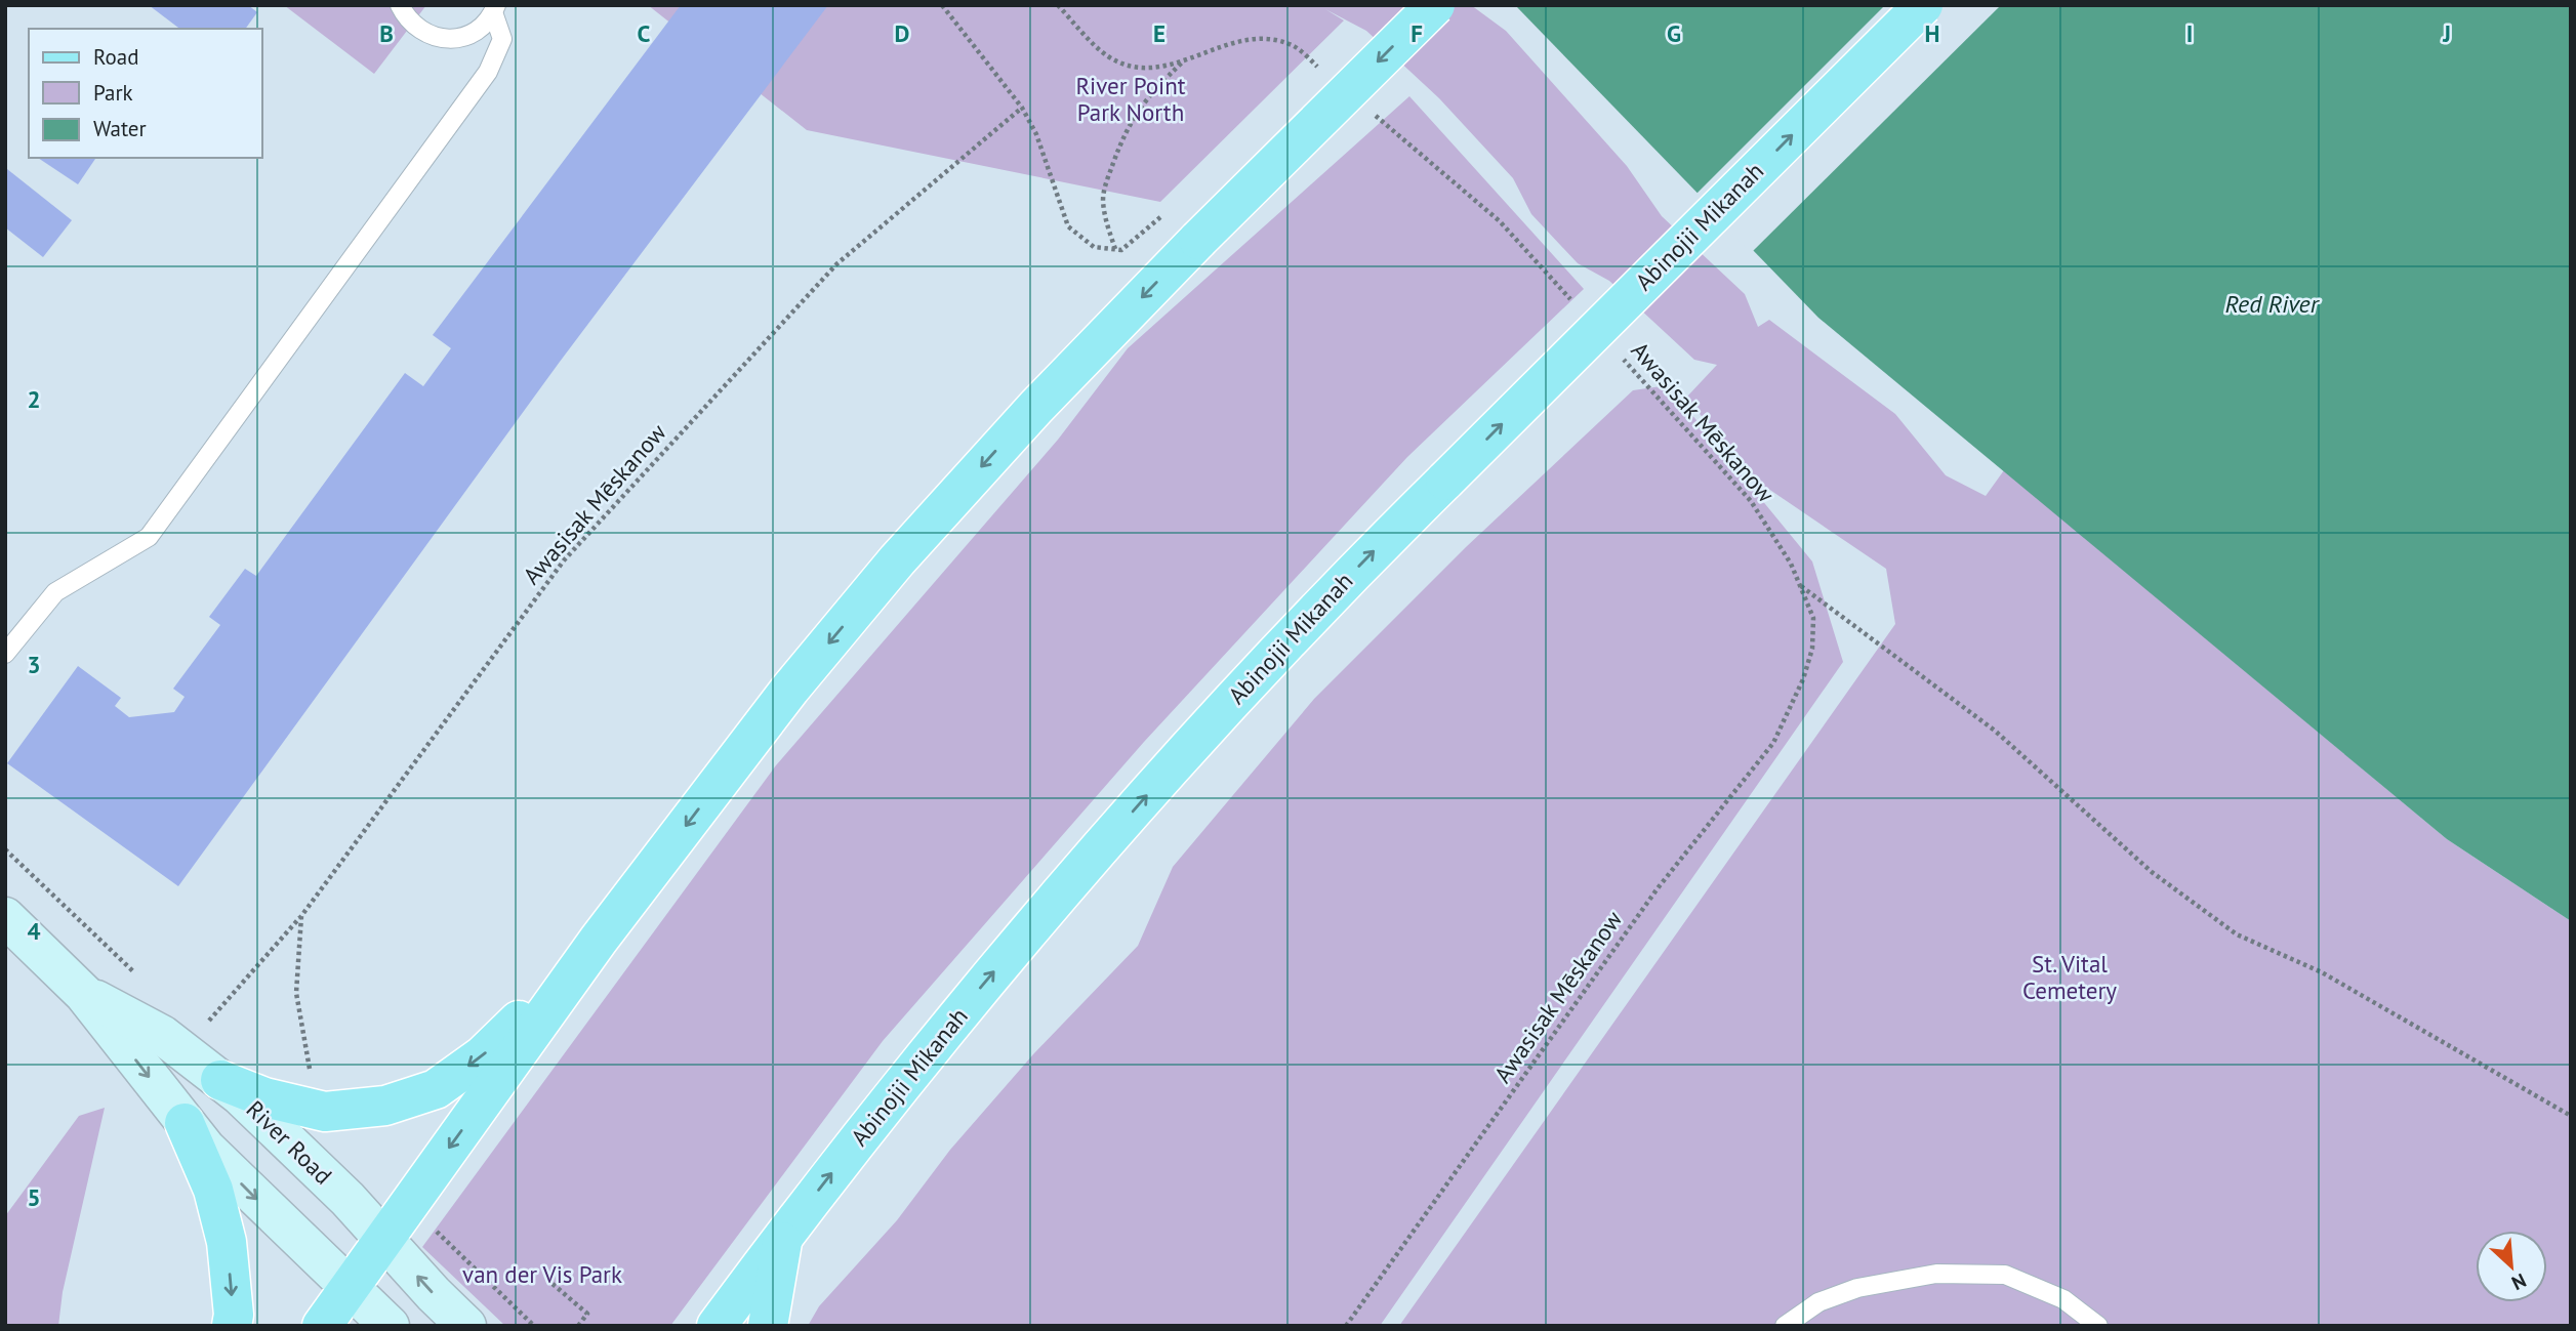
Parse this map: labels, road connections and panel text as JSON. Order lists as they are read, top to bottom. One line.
{"streets":{"main road":["Abinojii Mikanah"],"street":["River Road"],"path":["Awasisak Mēskanow"]},"water":["Red River"],"parks":["River Point Park North","St. Vital Cemetery","van der Vis Park"],"legend":["Road","Park","Water"],"north":"bottom right","grid":{"columns":["B","C","D","E","F","G","H","I","J"],"rows":["2","3","4","5"]}}
